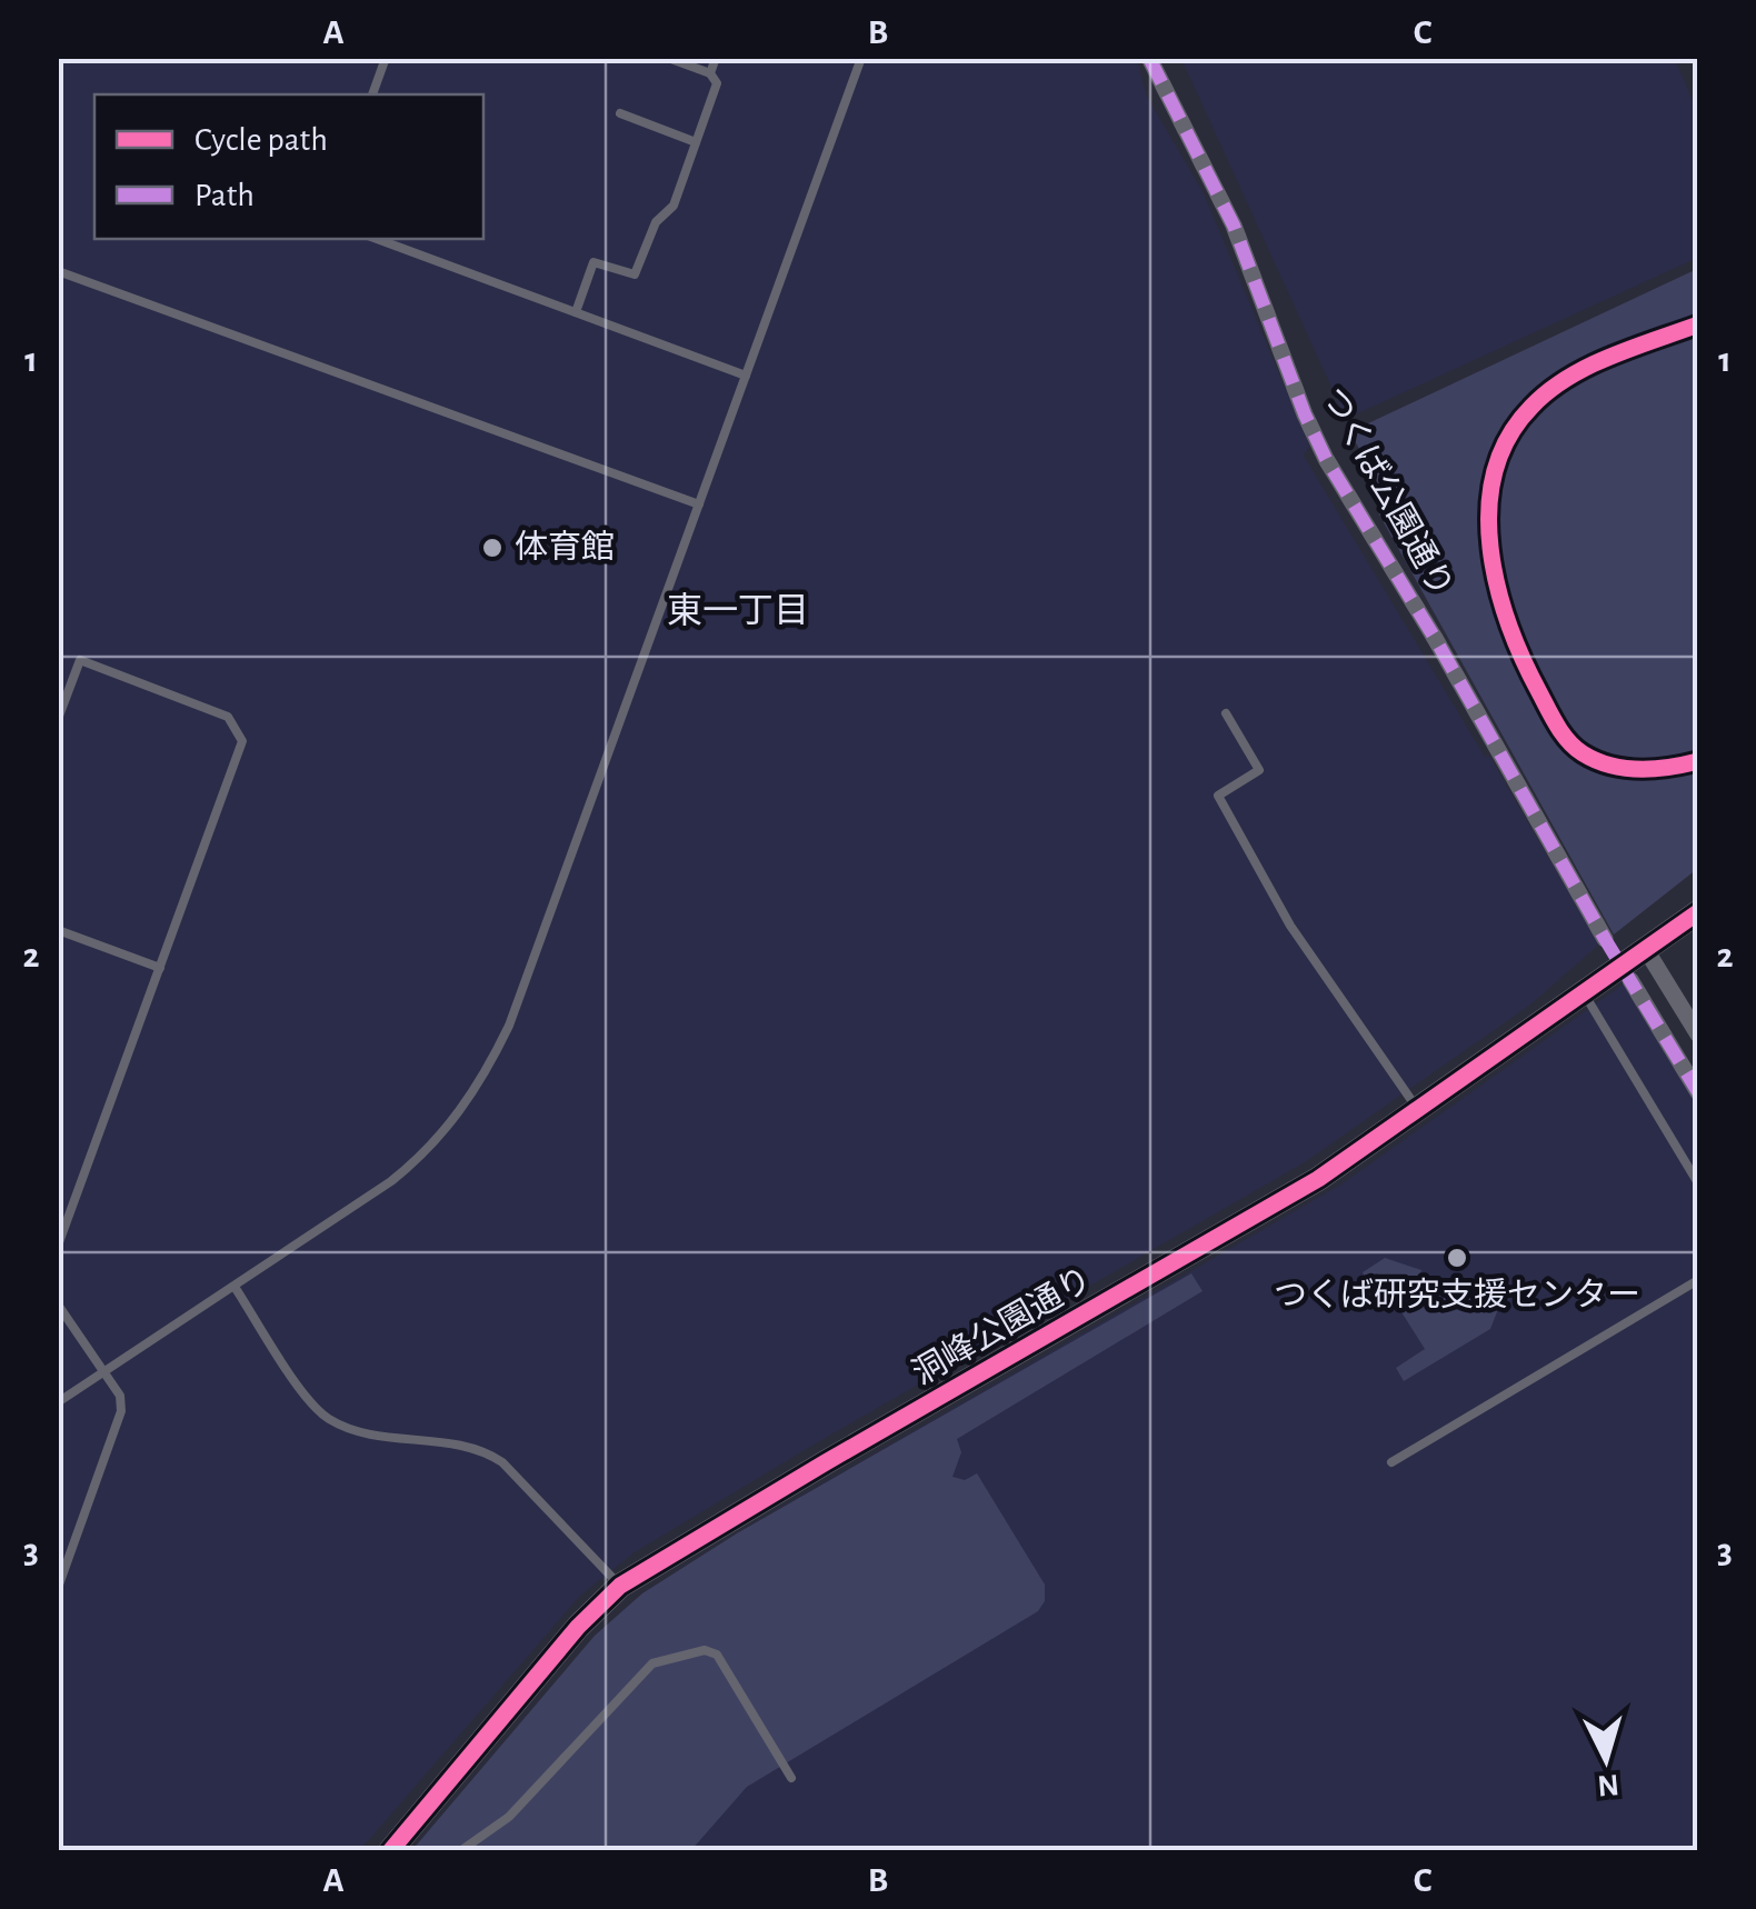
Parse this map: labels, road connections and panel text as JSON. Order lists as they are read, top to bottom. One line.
{"streets":{"street":["つくば公園通り","洞峰公園通り"]},"districts":["東一丁目"],"places":["体育館","つくば研究支援センター"],"legend":["Cycle path","Path"],"north":"bottom","grid":{"columns":["A","B","C"],"rows":["1","2","3"]}}
